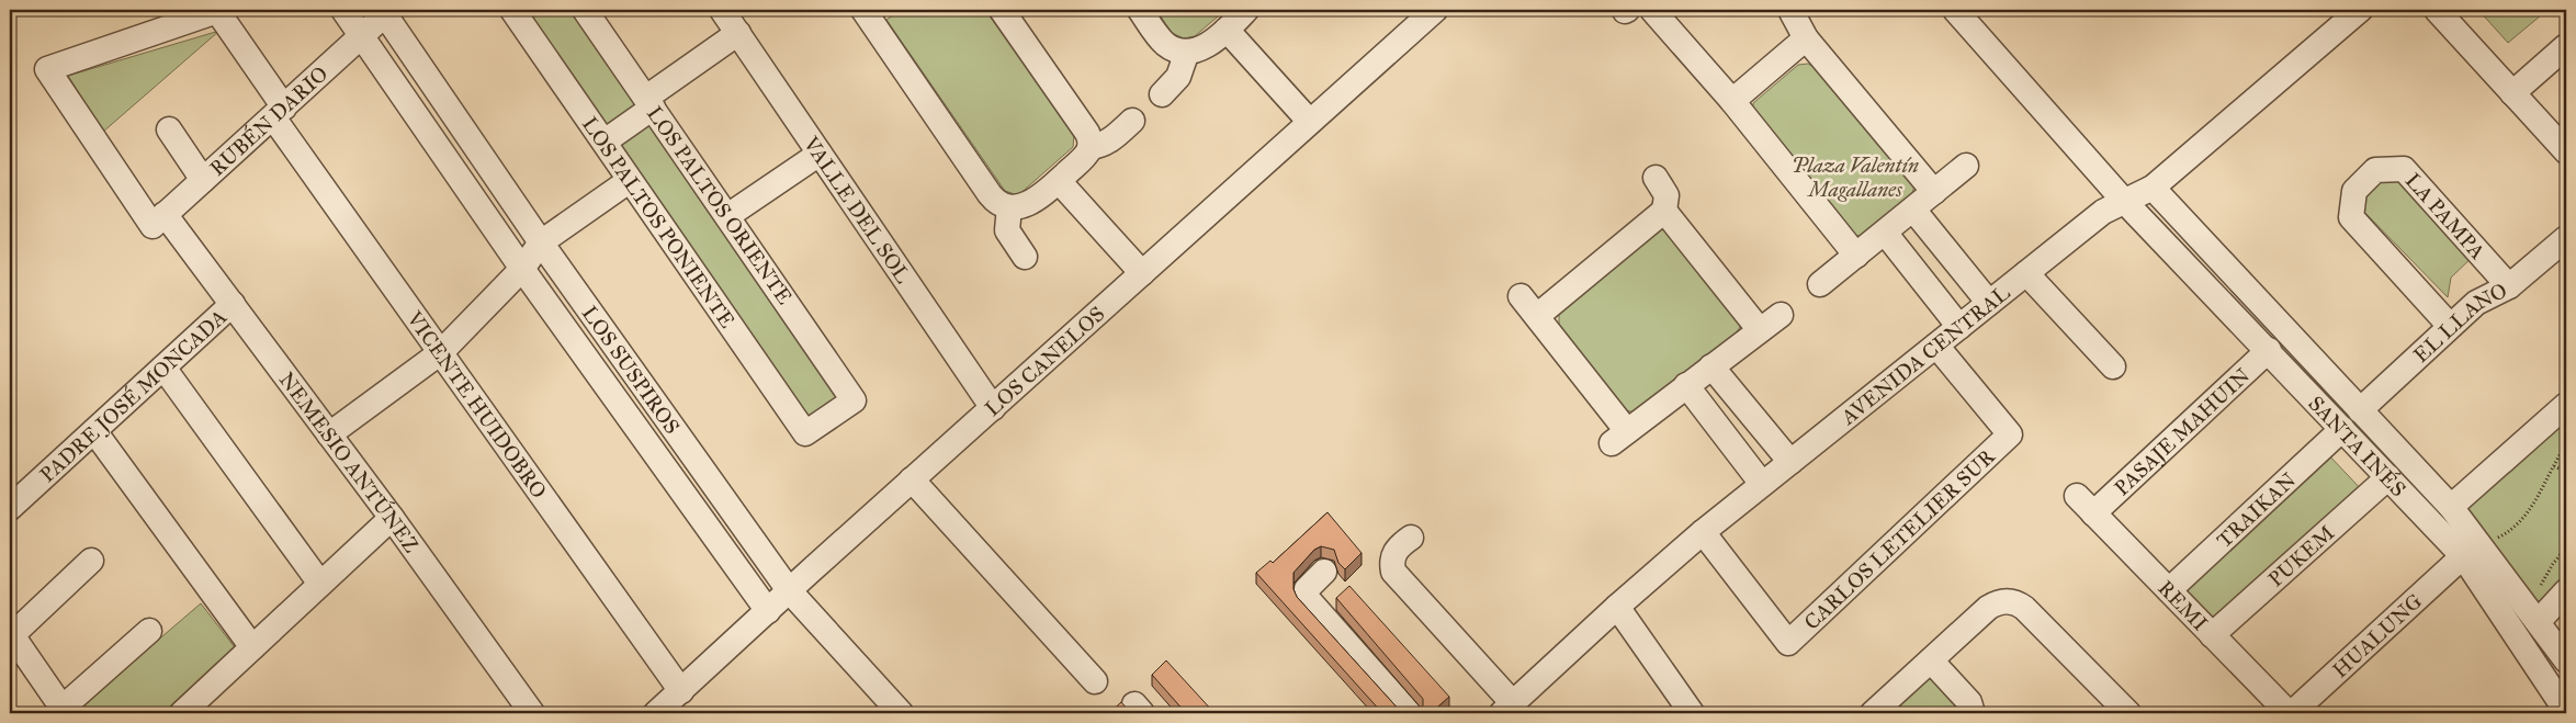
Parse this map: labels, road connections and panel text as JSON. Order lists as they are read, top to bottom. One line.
{"streets":{"street":["RUBÉN DARIO","LOS PALTOS ORIENTE","VALLE DEL SOL","LA PAMPA","LOS PALTOS PONIENTE","EL LLANO","AVENIDA CENTRAL","LOS CANELOS","LOS SUSPIROS","PADRE JOSÉ MONCADA","VICENTE HUIDOBRO","PASAJE MAHUIN","SANTA INÉS","NEMESIO ANTÚNEZ","TRAIKAN","CARLOS LETELIER SUR","PUKEM","REMI","HUALUNG"]},"crossings":[["RUBÉN DARIO","LOS SUSPIROS"],["RUBÉN DARIO","VICENTE HUIDOBRO"],["RUBÉN DARIO","NEMESIO ANTÚNEZ"],["LOS PALTOS ORIENTE","LOS PALTOS PONIENTE"],["VALLE DEL SOL","LOS CANELOS"],["LA PAMPA","EL LLANO"],["EL LLANO","SANTA INÉS"],["AVENIDA CENTRAL","SANTA INÉS"],["AVENIDA CENTRAL","CARLOS LETELIER SUR"],["LOS CANELOS","LOS SUSPIROS"],["LOS CANELOS","VICENTE HUIDOBRO"],["PADRE JOSÉ MONCADA","NEMESIO ANTÚNEZ"],["VICENTE HUIDOBRO","NEMESIO ANTÚNEZ"],["PASAJE MAHUIN","SANTA INÉS"],["PASAJE MAHUIN","REMI"],["SANTA INÉS","TRAIKAN"],["SANTA INÉS","PUKEM"],["SANTA INÉS","HUALUNG"],["TRAIKAN","REMI"],["PUKEM","REMI"],["REMI","HUALUNG"]],"parks":["Plaza Valentín Magallanes"]}
